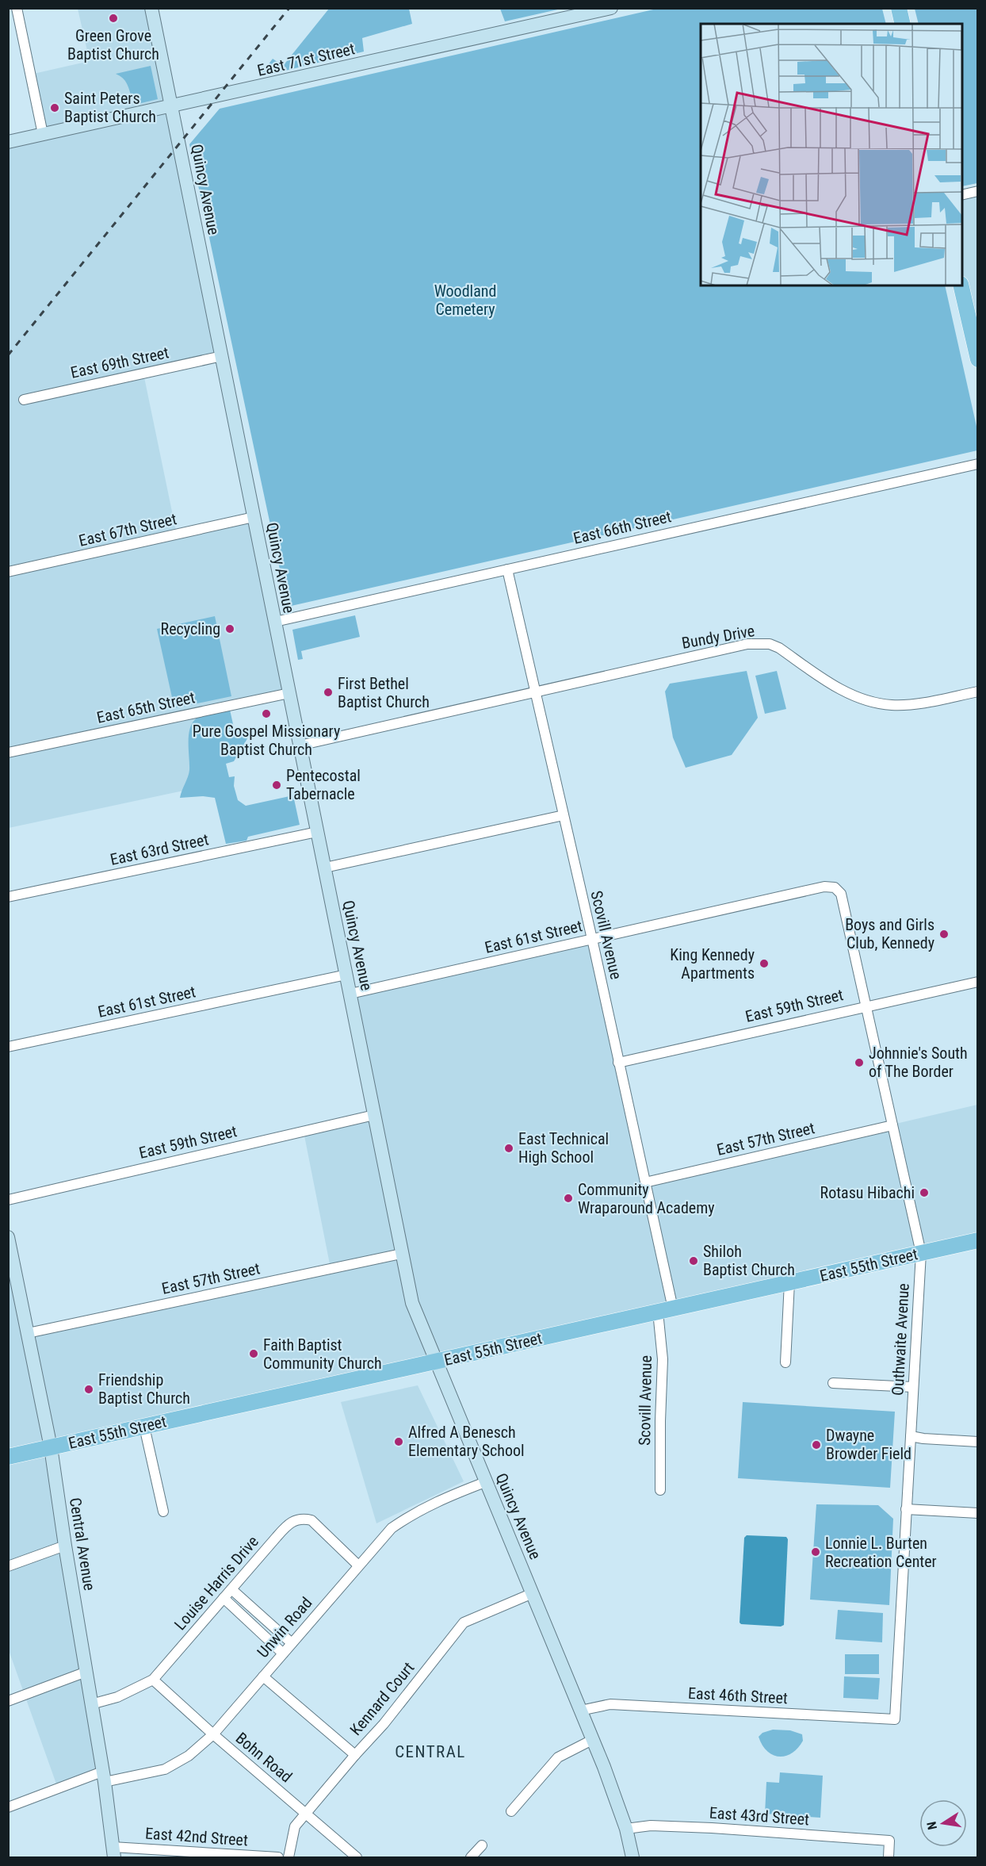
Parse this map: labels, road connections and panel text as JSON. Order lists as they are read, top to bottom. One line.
{"streets":{"main road":["East 55th Street"],"street":["East 71st Street","Quincy Avenue","East 69th Street","East 66th Street","East 67th Street","Bundy Drive","East 65th Street","East 63rd Street","Scovill Avenue","East 61st Street","East 59th Street","East 57th Street","Outhwaite Avenue","Central Avenue","Louise Harris Drive","Unwin Road","East 46th Street","Kennard Court","Bohn Road","East 43rd Street","East 42nd Street"]},"crossings":[["East 71st Street","Quincy Avenue"],["Quincy Avenue","East 69th Street"],["Quincy Avenue","East 66th Street"],["Quincy Avenue","East 67th Street"],["Quincy Avenue","Bundy Drive"],["Quincy Avenue","East 65th Street"],["Quincy Avenue","East 63rd Street"],["Quincy Avenue","East 61st Street"],["Quincy Avenue","East 59th Street"],["Quincy Avenue","East 57th Street"],["Quincy Avenue","East 55th Street"],["Quincy Avenue","Unwin Road"],["Quincy Avenue","East 46th Street"],["Quincy Avenue","Kennard Court"],["Quincy Avenue","East 43rd Street"],["East 66th Street","Scovill Avenue"],["Bundy Drive","Scovill Avenue"],["Scovill Avenue","East 61st Street"],["Scovill Avenue","East 59th Street"],["Scovill Avenue","East 57th Street"],["Scovill Avenue","East 55th Street"],["East 61st Street","Outhwaite Avenue"],["East 59th Street","Outhwaite Avenue"],["East 57th Street","Outhwaite Avenue"],["East 57th Street","Central Avenue"],["East 55th Street","Outhwaite Avenue"],["East 55th Street","Central Avenue"],["Outhwaite Avenue","East 46th Street"],["Central Avenue","Louise Harris Drive"],["Central Avenue","Unwin Road"],["Central Avenue","East 42nd Street"],["Louise Harris Drive","Unwin Road"],["Louise Harris Drive","Bohn Road"],["Unwin Road","Bohn Road"],["Kennard Court","Bohn Road"]],"districts":["CENTRAL"],"parks":["Woodland Cemetery"],"places":["Green Grove Baptist Church","Saint Peters Baptist Church","Recycling","First Bethel Baptist Church","Pure Gospel Missionary Baptist Church","Pentecostal Tabernacle","Boys and Girls Club, Kennedy","King Kennedy Apartments","Johnnie's South of The Border","East Technical High School","Rotasu Hibachi","Community Wraparound Academy","Shiloh Baptist Church","Faith Baptist Community Church","Friendship Baptist Church","Alfred A Benesch Elementary School","Dwayne Browder Field","Lonnie L. Burten Recreation Center"],"north":"left"}
